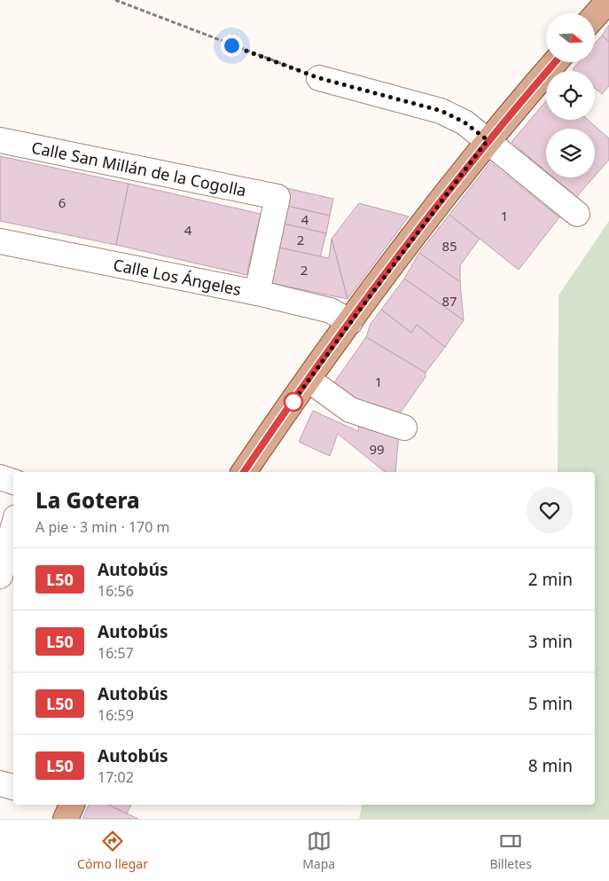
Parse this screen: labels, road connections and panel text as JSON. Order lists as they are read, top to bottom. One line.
{"streets":{"street":["Calle San Millán de la Cogolla","Calle Los Ángeles"]},"crossings":[["Calle San Millán de la Cogolla","Calle Los Ángeles"]],"lines":["bus line L50"],"house_numbers":["6","1","4","4","2","85","2","87","1","99"],"north":"right","page":{"heading":["La Gotera","A pie · 3 min · 170 m"],"list":[{"mark":"L50","name":"Autobús","note":"16:56","value":"2 min"},{"mark":"L50","name":"Autobús","note":"16:57","value":"3 min"},{"mark":"L50","name":"Autobús","note":"16:59","value":"5 min"},{"mark":"L50","name":"Autobús","note":"17:02","value":"8 min"}],"tabs":["Cómo llegar","Mapa","Billetes"]}}
